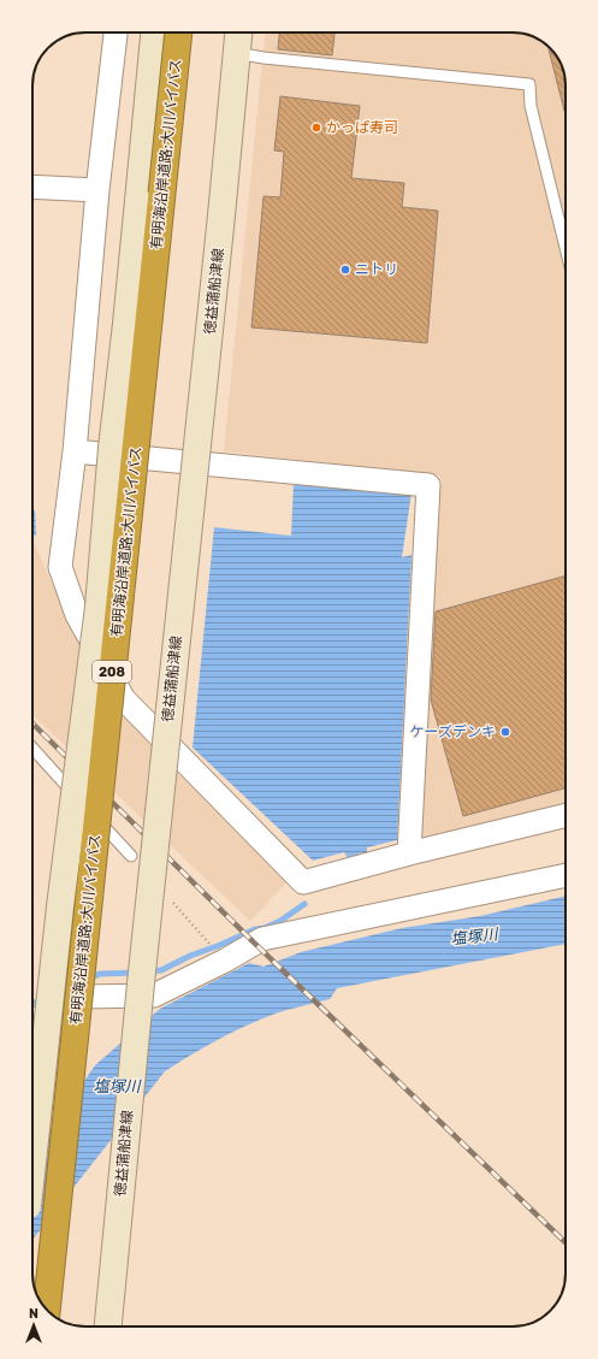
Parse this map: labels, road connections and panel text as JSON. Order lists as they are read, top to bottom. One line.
{"streets":{"highway":["有明海沿岸道路;大川バイパス","208"],"main road":["徳益蒲船津線"]},"water":["塩塚川"],"places":["かっぱ寿司","ニトリ","ケーズデンキ"],"north":"top"}
